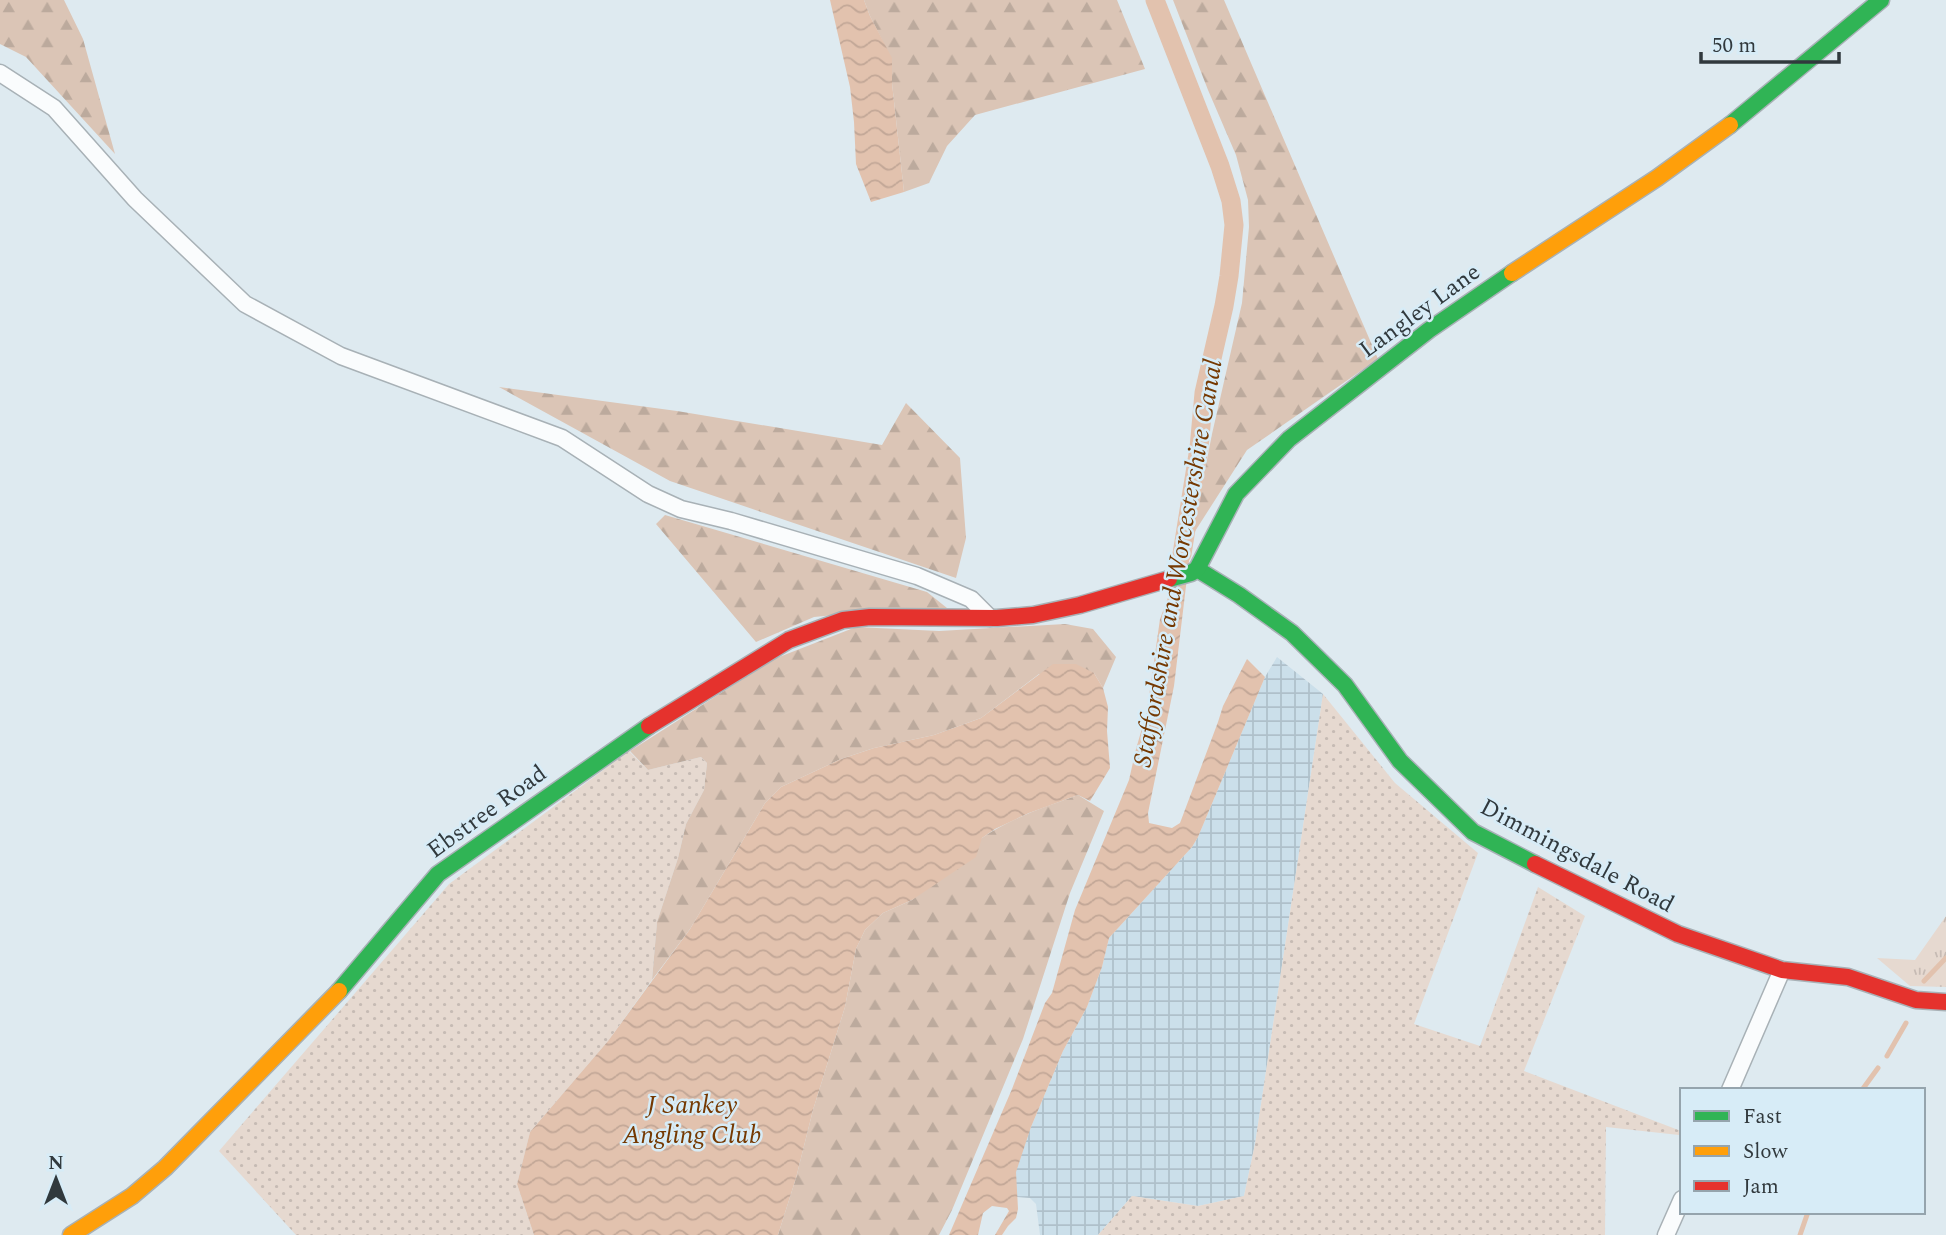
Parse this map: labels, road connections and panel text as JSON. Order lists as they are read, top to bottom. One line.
{"streets":{"street":["Langley Lane","Ebstree Road","Dimmingsdale Road"]},"crossings":[["Langley Lane","Dimmingsdale Road"]],"water":["Staffordshire and Worcestershire Canal","J Sankey Angling Club"],"legend":["Fast","Slow","Jam"],"scale_bar":"50 m","north":"top"}
